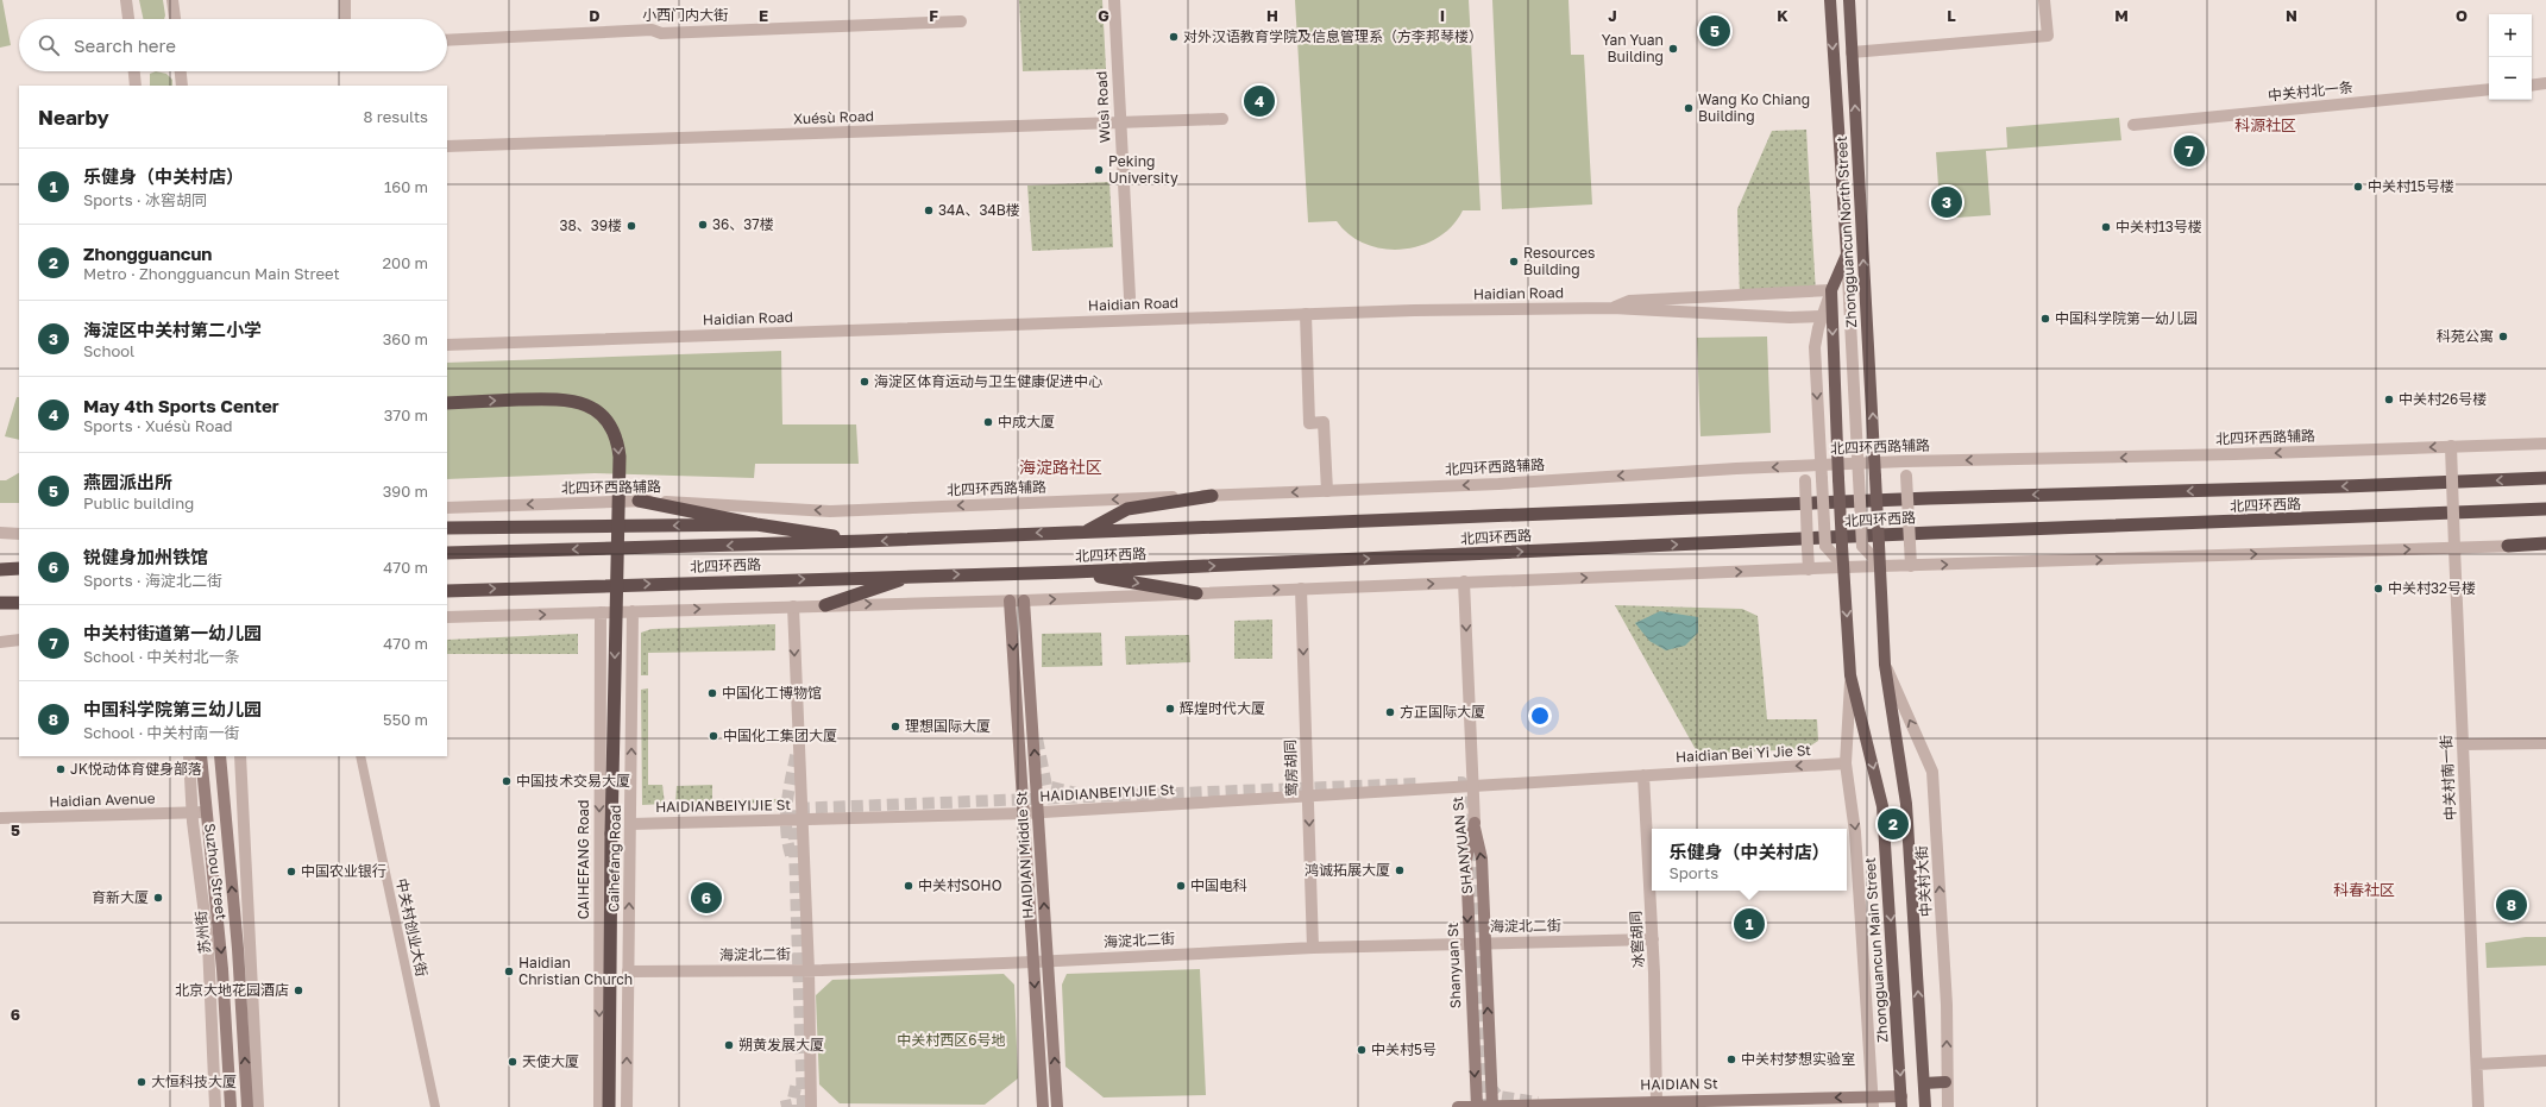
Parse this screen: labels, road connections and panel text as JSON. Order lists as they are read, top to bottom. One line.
{"streets":{"highway":["北四环西路"],"main road":["Zhongguancun North Street","SHANYUAN St","HAIDIAN Middle St","苏州街","Zhongguancun Main Street","Shanyuan St","HAIDIAN St"],"street":["小西门内大街","中关村北一条","Wūsì Road","Xuésù Road","Haidian Road","北四环西路辅路","Haidian Bei Yi Jie St","莺房胡同","中关村南一街","HAIDIANBEIYIJIE St","Haidian Avenue","Caihefang Road","CAIHEFANG Road","Suzhou Street","中关村大街","海淀北二街","中关村创业大街","冰窖胡同"]},"crossings":[["Wūsì Road","Xuésù Road"],["Zhongguancun North Street","Haidian Road"],["Zhongguancun North Street","北四环西路辅路"],["北四环西路辅路","中关村南一街"],["Haidian Bei Yi Jie St","HAIDIANBEIYIJIE St"],["Haidian Bei Yi Jie St","SHANYUAN St"],["Haidian Bei Yi Jie St","冰窖胡同"],["莺房胡同","HAIDIANBEIYIJIE St"],["莺房胡同","海淀北二街"],["HAIDIANBEIYIJIE St","SHANYUAN St"],["HAIDIANBEIYIJIE St","HAIDIAN Middle St"],["HAIDIANBEIYIJIE St","Caihefang Road"],["Haidian Avenue","Suzhou Street"],["Haidian Avenue","苏州街"],["SHANYUAN St","海淀北二街"],["SHANYUAN St","Shanyuan St"],["SHANYUAN St","HAIDIAN St"],["HAIDIAN Middle St","海淀北二街"],["Caihefang Road","海淀北二街"],["海淀北二街","冰窖胡同"],["海淀北二街","Shanyuan St"],["冰窖胡同","HAIDIAN St"],["Zhongguancun Main Street","HAIDIAN St"],["Shanyuan St","HAIDIAN St"]],"one_way":["Haidian Bei Yi Jie St","莺房胡同","Caihefang Road","CAIHEFANG Road","Shanyuan St","HAIDIAN St"],"districts":["科源社区","海淀路社区","科春社区"],"parks":["中关村西区6号地"],"places":["对外汉语教育学院及信息管理系（方李邦琴楼）","Yan Yuan Building","Wang Ko Chiang Building","Peking University","中关村15号楼","34A、34B楼","36、37楼","38、39楼","中关村13号楼","Resources Building","中国科学院第一幼儿园","科苑公寓","海淀区体育运动与卫生健康促进中心","中关村26号楼","中成大厦","中关村32号楼","中国化工博物馆","辉煌时代大厦","方正国际大厦","理想国际大厦","中国化工集团大厦","JK悦动体育健身部落","中国技术交易大厦","鸿诚拓展大厦","中国农业银行","中关村SOHO","中国电科","育新大厦","Haidian Christian Church","北京大地花园酒店","朔黄发展大厦","中关村5号","中关村梦想实验室","天使大厦","大恒科技大厦"],"page":{"pins":["5","4","7","3","2","6","8","1"],"map_buttons":["+","−"],"search":"Search here","heading":["Nearby","8 results"],"list":[{"mark":"1","name":"乐健身（中关村店）","note":"Sports · 冰窖胡同","value":"160 m"},{"mark":"2","name":"Zhongguancun","note":"Metro · Zhongguancun Main Street","value":"200 m"},{"mark":"3","name":"海淀区中关村第二小学","note":"School","value":"360 m"},{"mark":"4","name":"May 4th Sports Center","note":"Sports · Xuésù Road","value":"370 m"},{"mark":"5","name":"燕园派出所","note":"Public building","value":"390 m"},{"mark":"6","name":"锐健身加州铁馆","note":"Sports · 海淀北二街","value":"470 m"},{"mark":"7","name":"中关村街道第一幼儿园","note":"School · 中关村北一条","value":"470 m"},{"mark":"8","name":"中国科学院第三幼儿园","note":"School · 中关村南一街","value":"550 m"}],"popup":["乐健身（中关村店）","Sports"]},"grid":{"columns":["D","E","F","G","H","I","J","K","L","M","N","O"],"rows":["5","6"]}}
